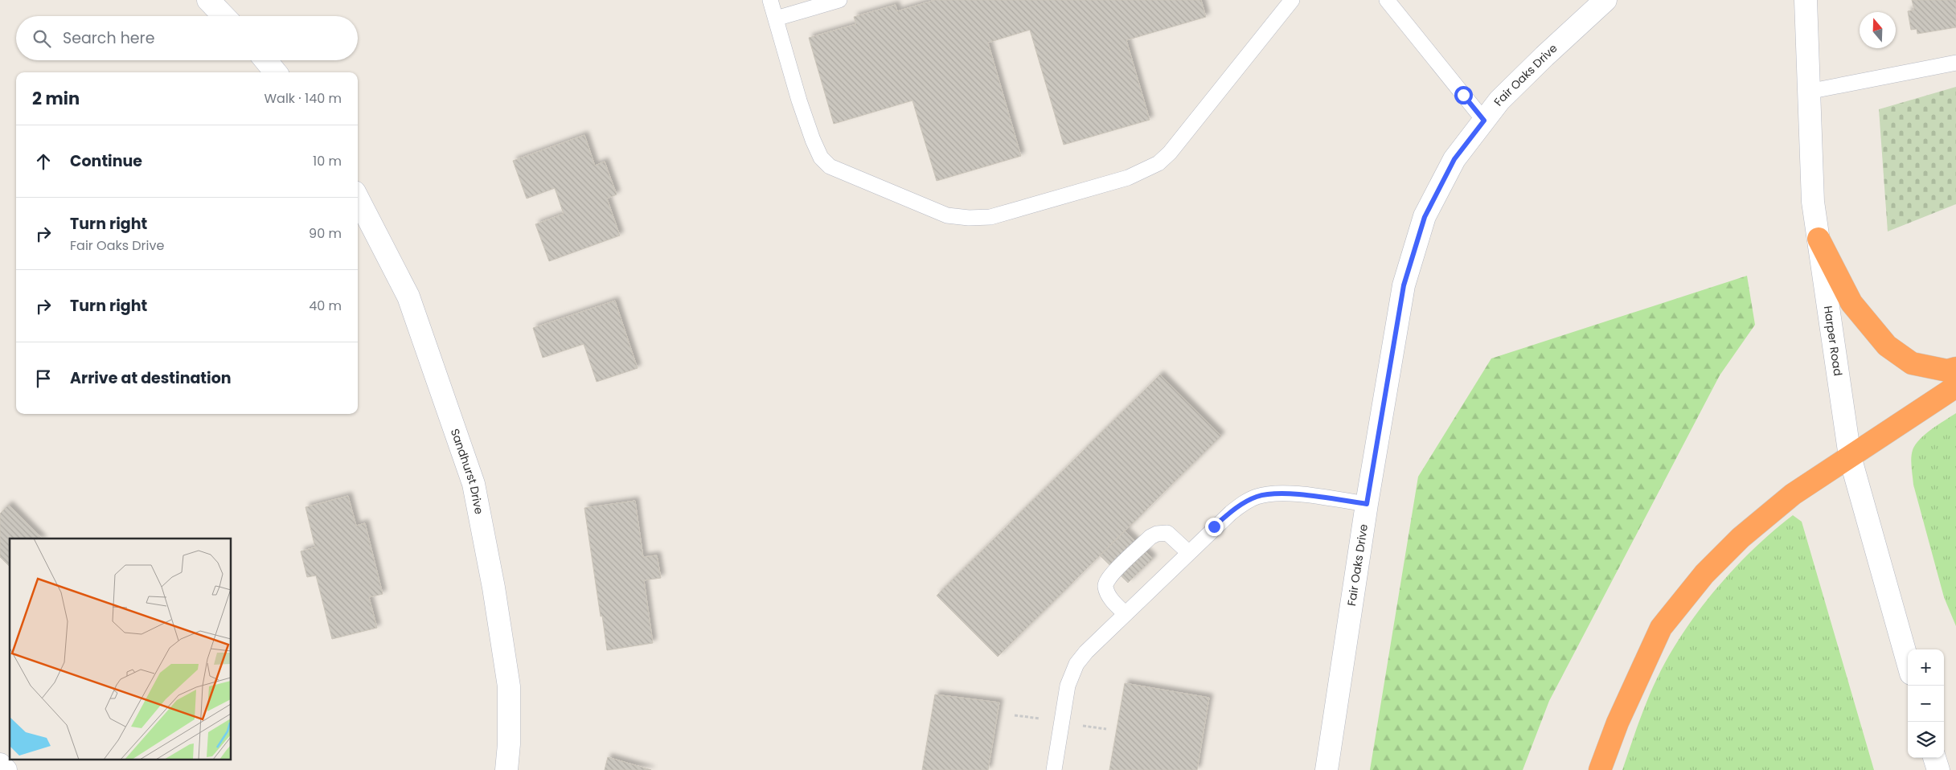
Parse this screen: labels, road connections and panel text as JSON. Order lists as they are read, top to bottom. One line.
{"streets":{"street":["Fair Oaks Drive","Harper Road","Sandhurst Drive"]},"north":"top","page":{"search":"Search here","heading":["2 min","Walk · 140 m"],"list":[["Continue","10 m"],["Turn right","Fair Oaks Drive","90 m"],["Turn right","40 m"],"Arrive at destination"],"map_buttons":["+","−"]}}
